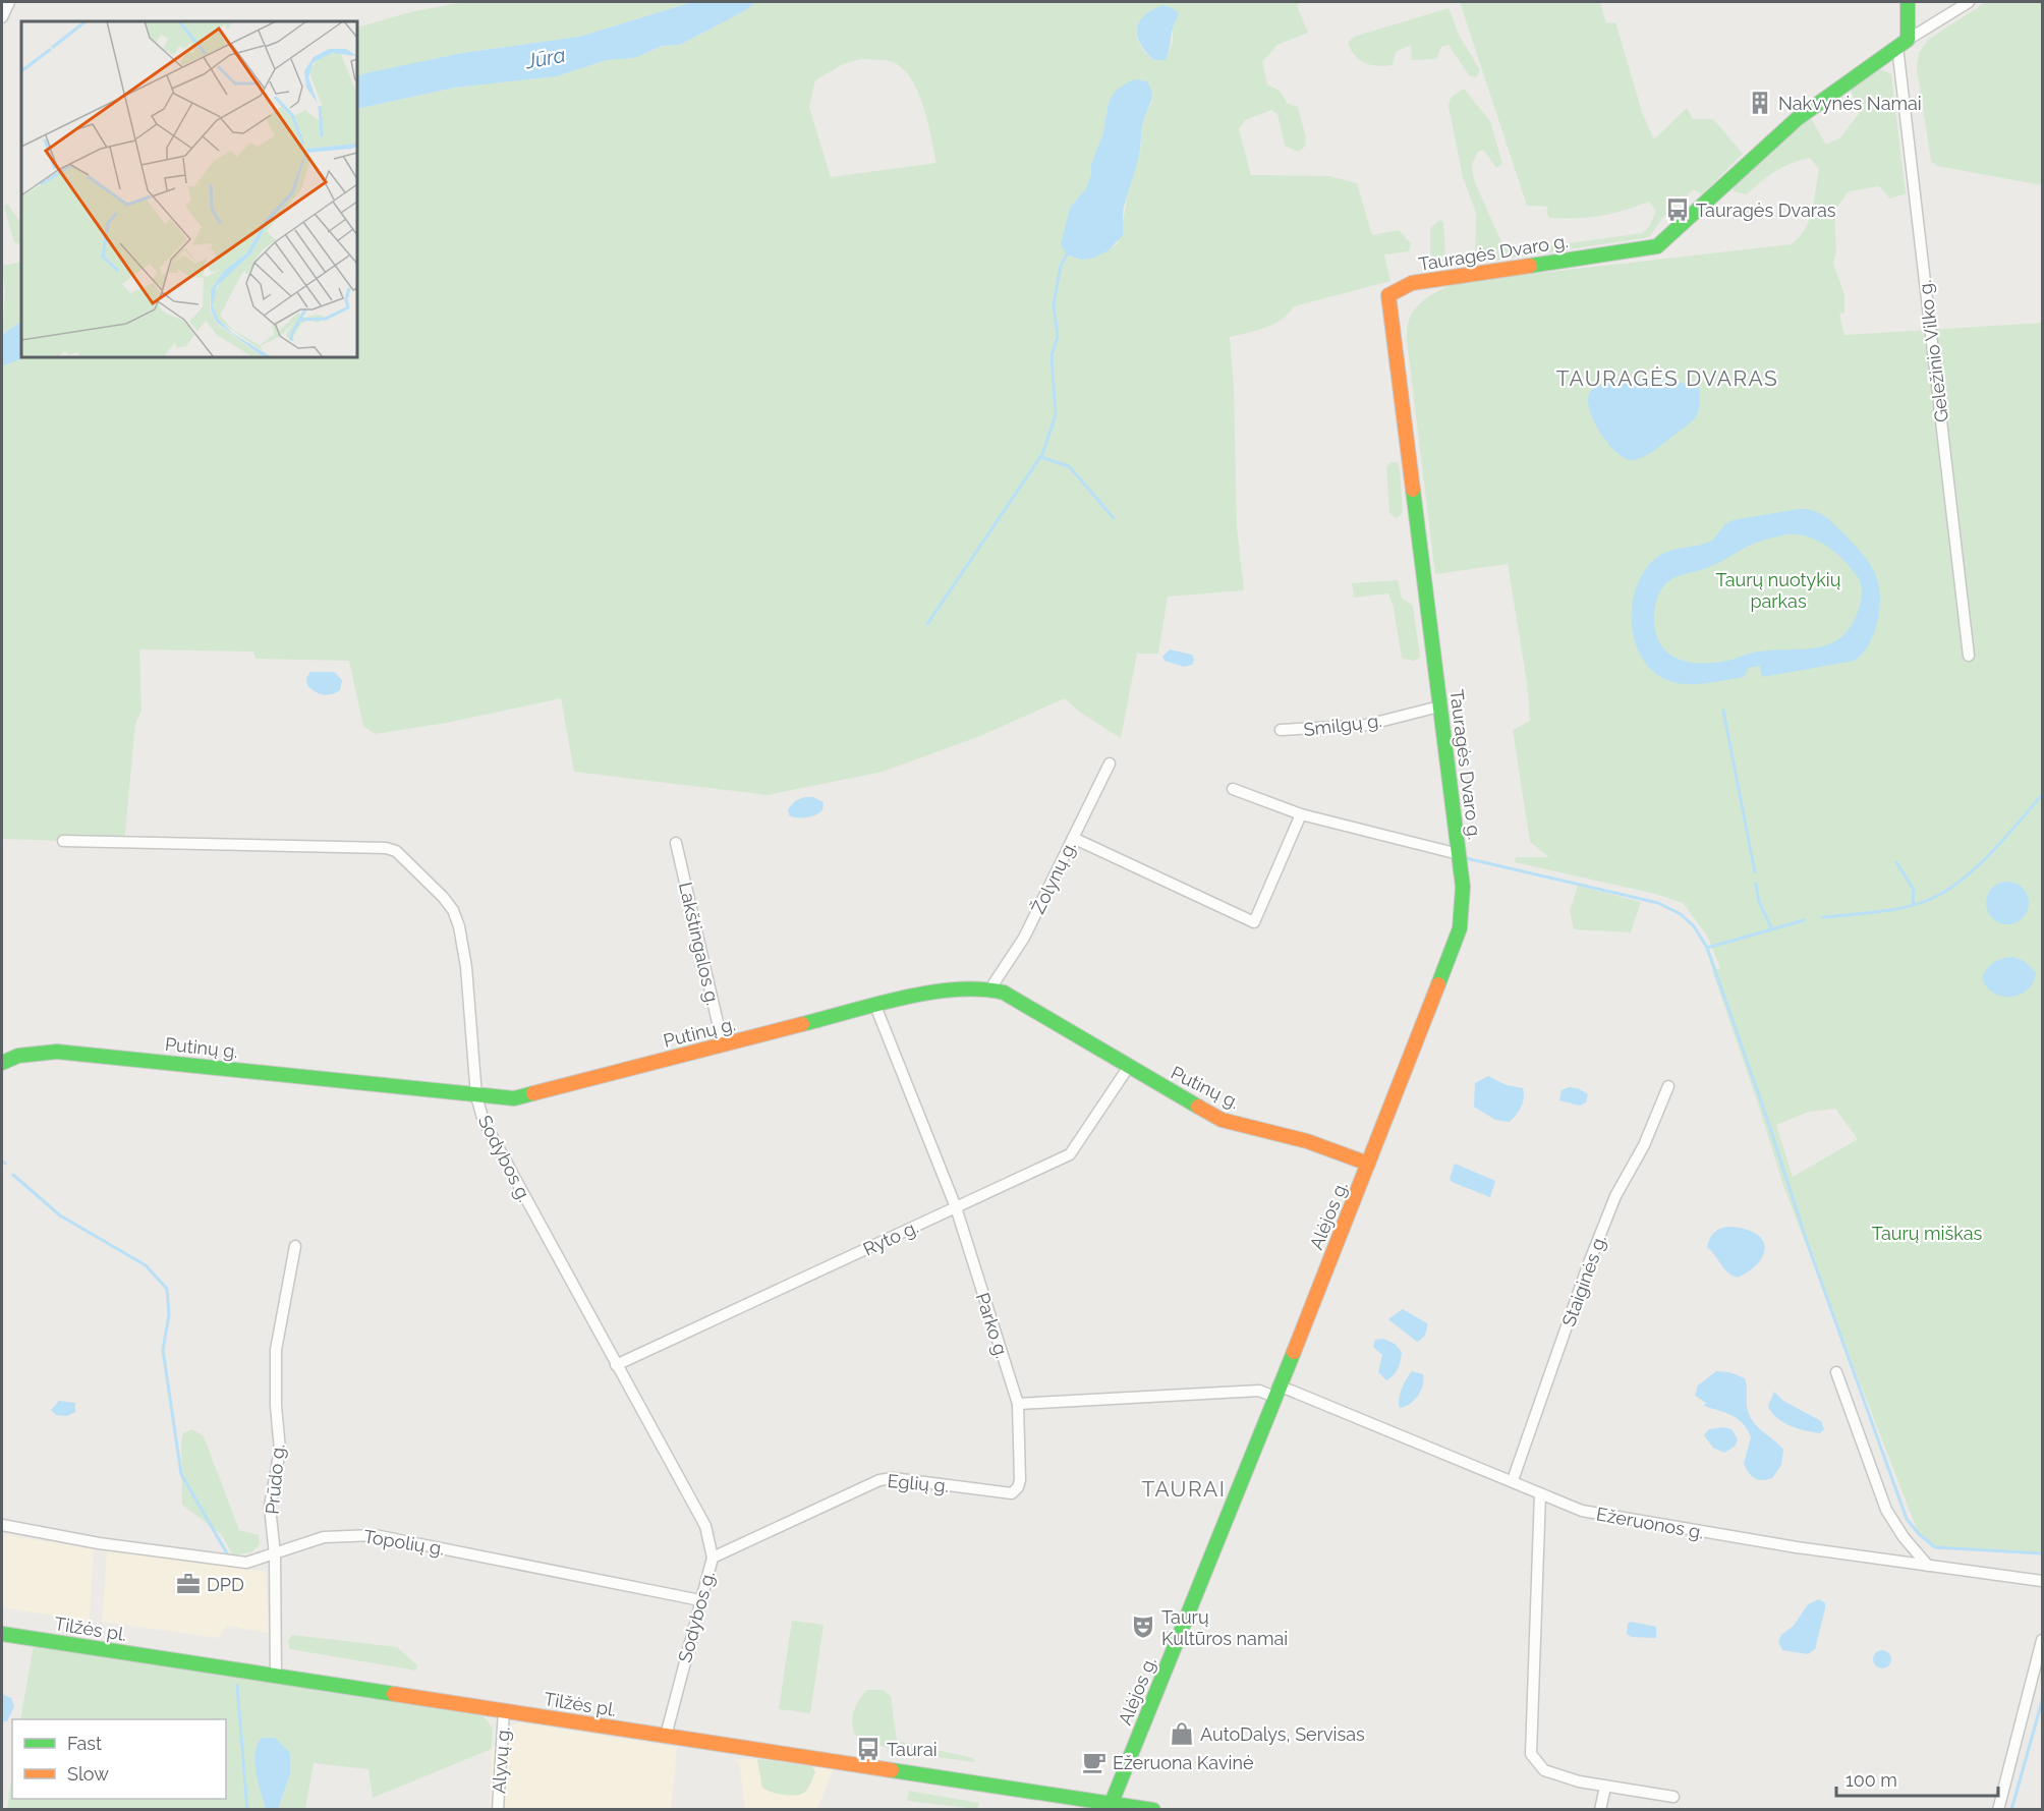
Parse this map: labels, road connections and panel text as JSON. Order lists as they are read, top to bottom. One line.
{"streets":{"main road":["Tauragės Dvaro g.","Putinų g.","Alėjos g.","Tilžės pl."],"street":["Geležinio Vilko g.","Smilgų g.","Žolynų g.","Lakštingalos g.","Sodybos g.","Ryto g.","Staiginės g.","Parko g.","Prūdo g.","Eglių g.","Ežeruonos g.","Topolių g.","Alyvų g."]},"crossings":[["Tauragės Dvaro g.","Geležinio Vilko g."],["Tauragės Dvaro g.","Smilgų g."],["Tauragės Dvaro g.","Alėjos g."],["Žolynų g.","Putinų g."],["Lakštingalos g.","Putinų g."],["Putinų g.","Sodybos g."],["Putinų g.","Alėjos g."],["Putinų g.","Ryto g."],["Putinų g.","Parko g."],["Sodybos g.","Ryto g."],["Sodybos g.","Eglių g."],["Sodybos g.","Topolių g."],["Sodybos g.","Tilžės pl."],["Alėjos g.","Ežeruonos g."],["Alėjos g.","Tilžės pl."],["Ryto g.","Parko g."],["Staiginės g.","Ežeruonos g."],["Parko g.","Eglių g."],["Prūdo g.","Topolių g."],["Prūdo g.","Tilžės pl."],["Tilžės pl.","Alyvų g."]],"districts":["TAURAGĖS DVARAS","TAURAI"],"water":["Jūra"],"parks":["Taurų nuotykių parkas","Taurų miškas"],"places":{"building":["Nakvynės Namai"],"bus stop":["Tauragės Dvaras","Taurai"],"office":["DPD"],"theatre":["Taurų Kultūros namai"],"shop":["AutoDalys, Servisas"],"cafe":["Ežeruona Kavinė"]},"legend":["Fast","Slow"],"scale_bar":"100 m"}
